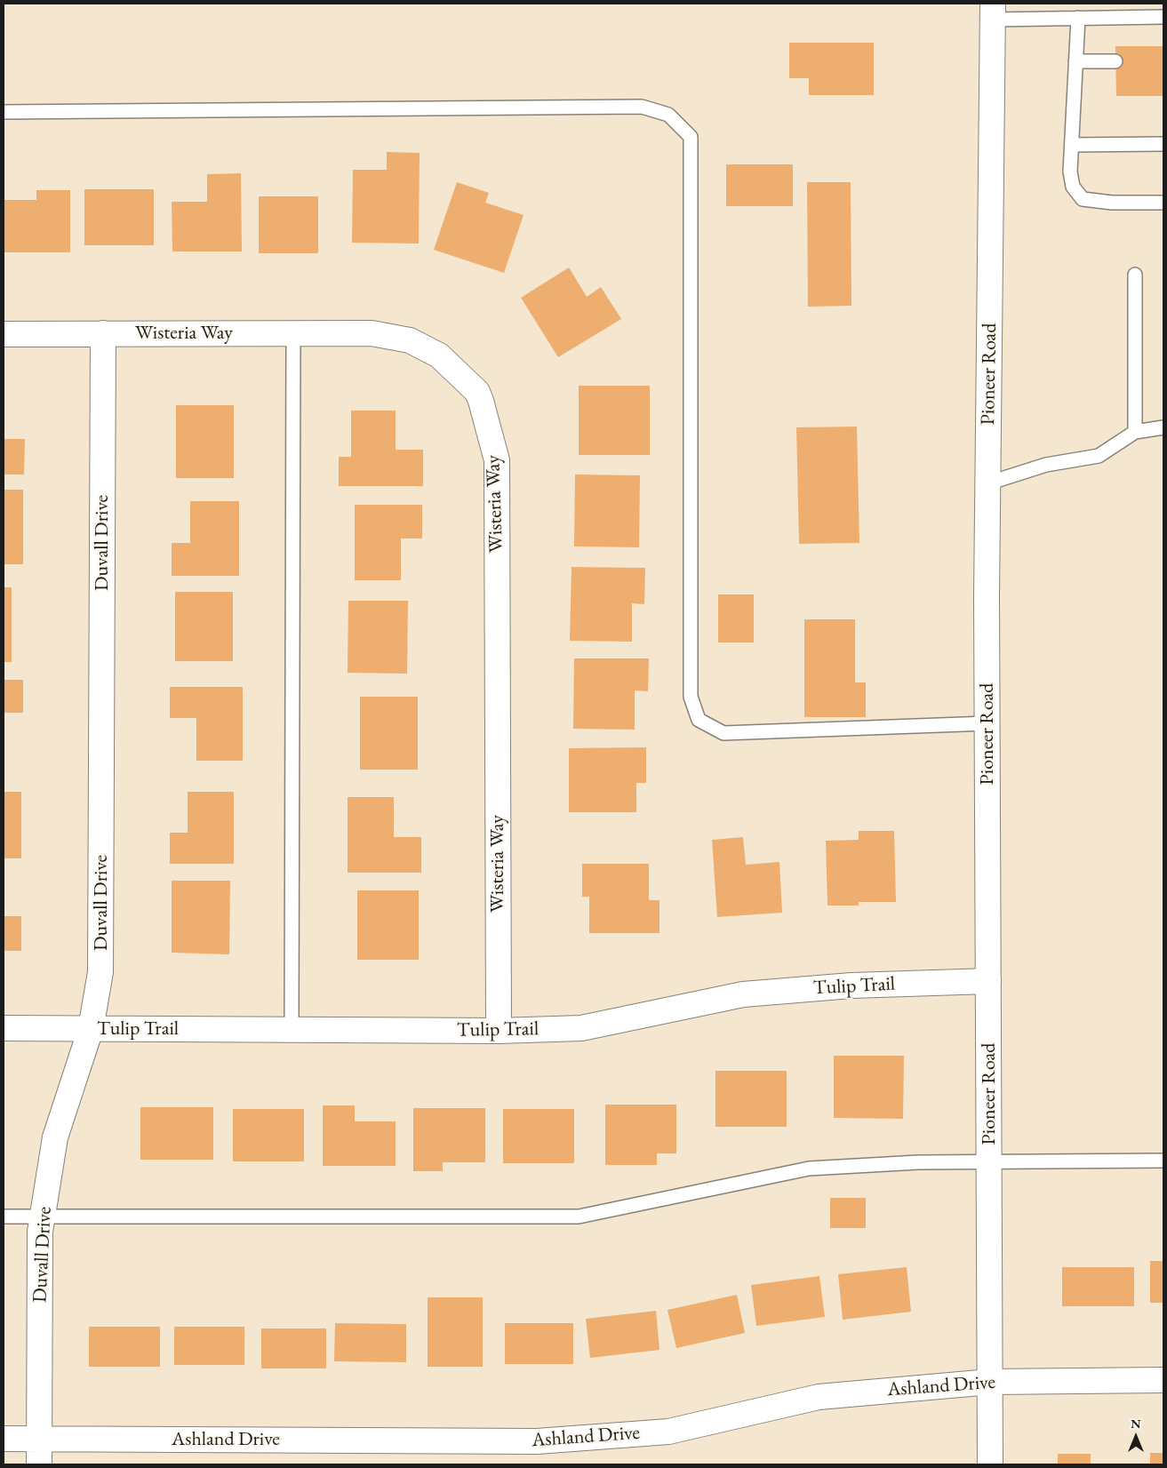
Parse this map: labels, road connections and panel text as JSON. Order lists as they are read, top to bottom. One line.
{"streets":{"street":["Wisteria Way","Pioneer Road","Duvall Drive","Tulip Trail","Ashland Drive"]},"crossings":[["Wisteria Way","Duvall Drive"],["Wisteria Way","Tulip Trail"],["Pioneer Road","Tulip Trail"],["Pioneer Road","Ashland Drive"],["Duvall Drive","Tulip Trail"],["Duvall Drive","Ashland Drive"]],"north":"top"}
